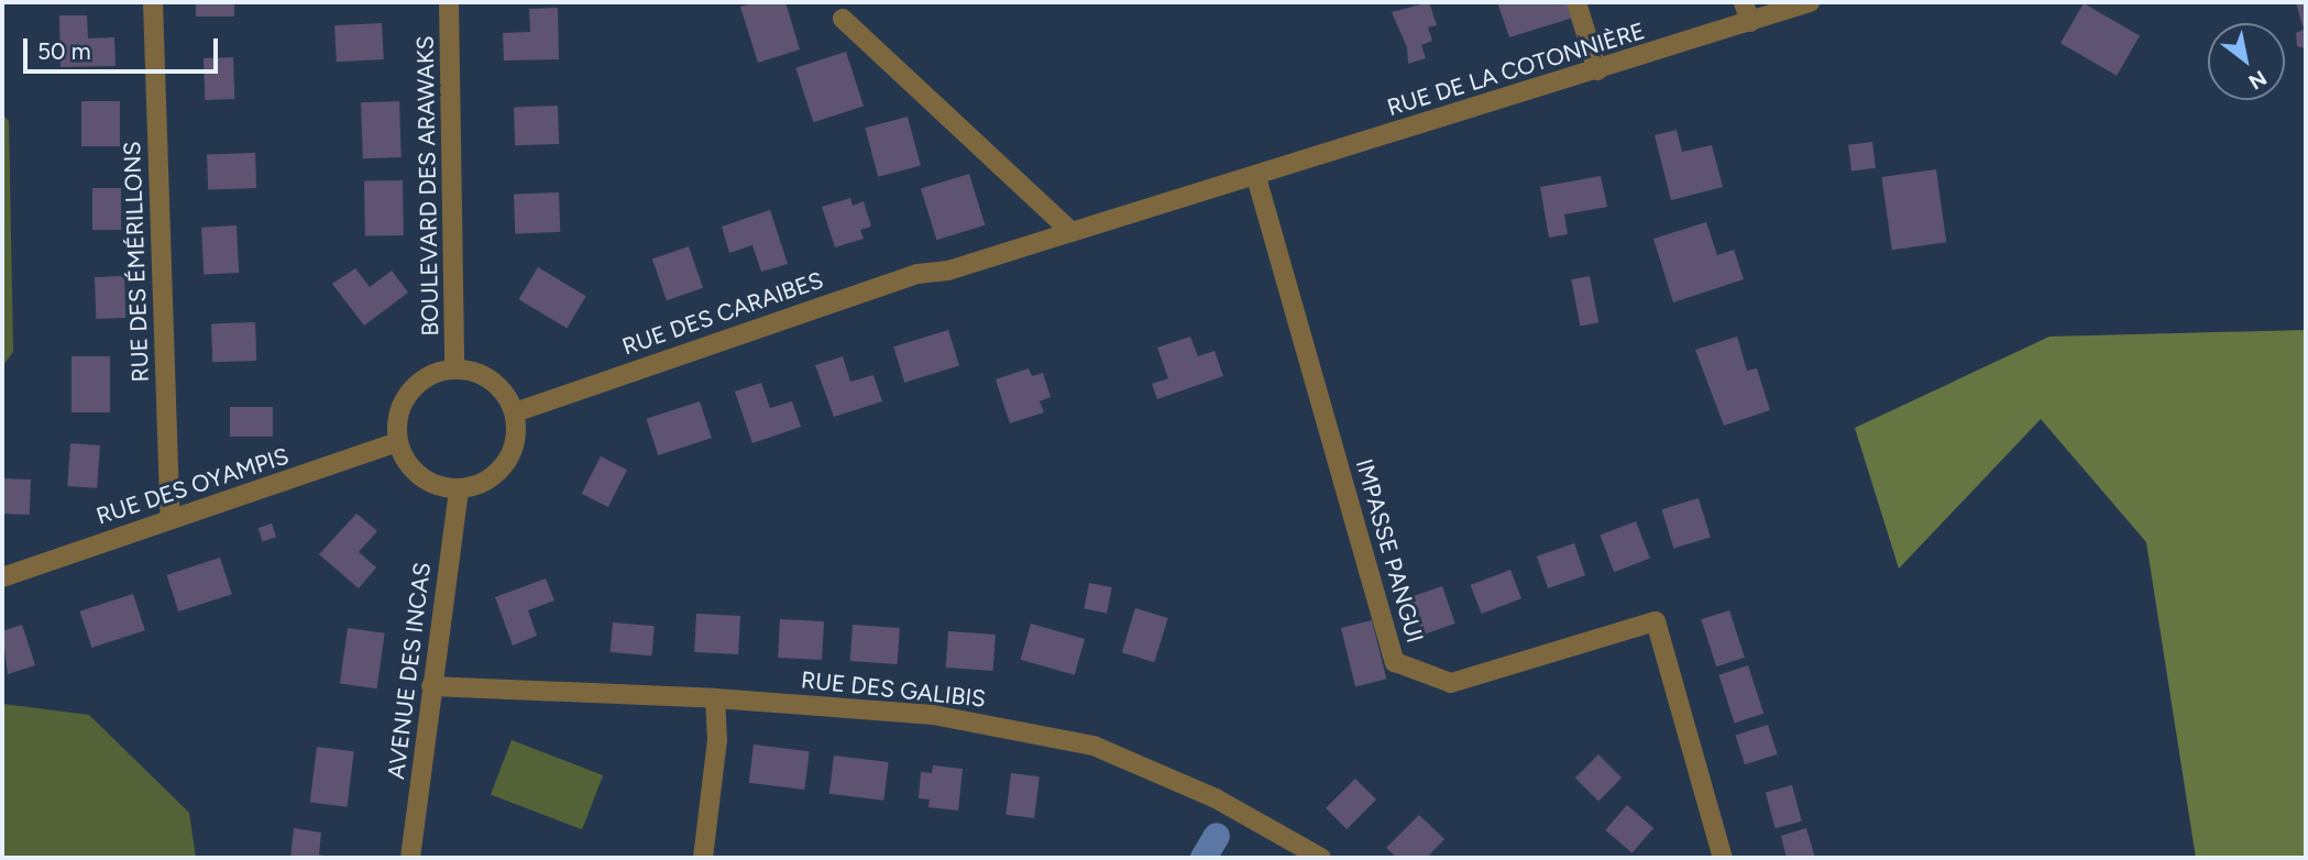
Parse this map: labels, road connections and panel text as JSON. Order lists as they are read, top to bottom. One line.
{"streets":{"street":["RUE DE LA COTONNIÈRE","BOULEVARD DES ARAWAKS","RUE DES ÉMÉRILLONS","RUE DES CARAIBES","RUE DES OYAMPIS","IMPASSE PANGUI","AVENUE DES INCAS","RUE DES GALIBIS"]},"crossings":[["RUE DE LA COTONNIÈRE","RUE DES CARAIBES"],["RUE DE LA COTONNIÈRE","IMPASSE PANGUI"],["BOULEVARD DES ARAWAKS","RUE DES CARAIBES"],["BOULEVARD DES ARAWAKS","RUE DES OYAMPIS"],["BOULEVARD DES ARAWAKS","AVENUE DES INCAS"],["RUE DES ÉMÉRILLONS","RUE DES OYAMPIS"],["RUE DES CARAIBES","RUE DES OYAMPIS"],["RUE DES CARAIBES","AVENUE DES INCAS"],["RUE DES OYAMPIS","AVENUE DES INCAS"],["AVENUE DES INCAS","RUE DES GALIBIS"]],"scale_bar":"50 m","north":"bottom right"}
